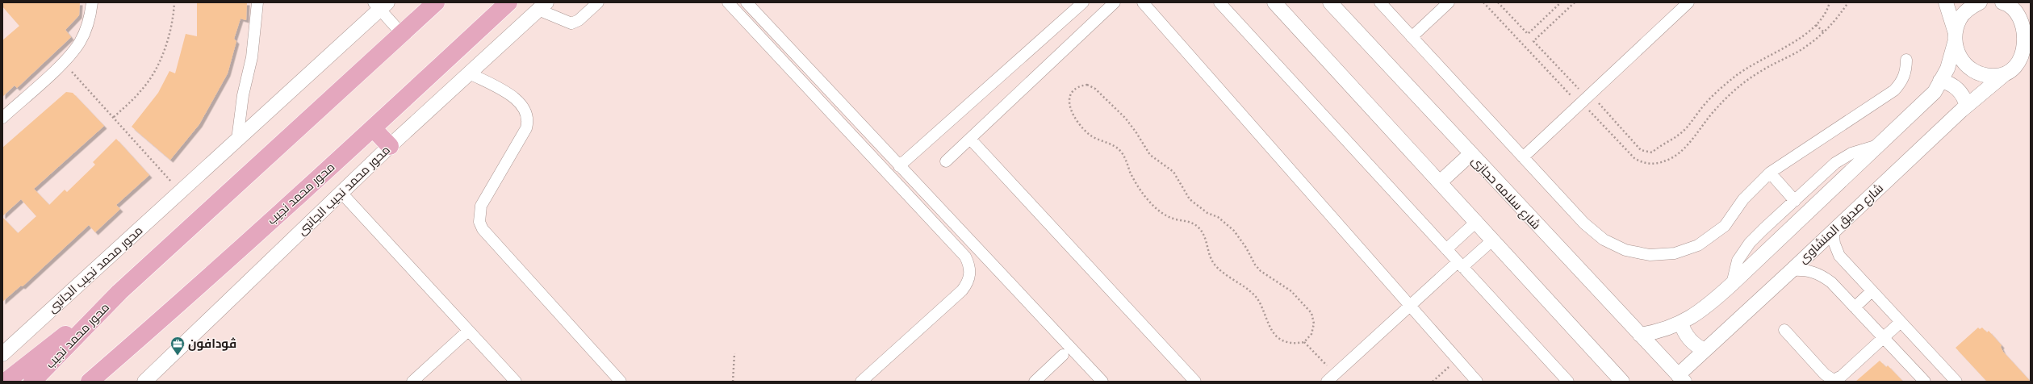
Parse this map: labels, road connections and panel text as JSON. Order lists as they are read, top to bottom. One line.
{"streets":{"main road":["محور محمد نجيب"],"street":["محور محمد نجيب الجانبى","شارع سلامه حجازى","شارع صديق المنشاوى"]},"crossings":[["شارع سلامه حجازى","شارع صديق المنشاوى"]],"places":{"office":["ڤودافون"]}}
